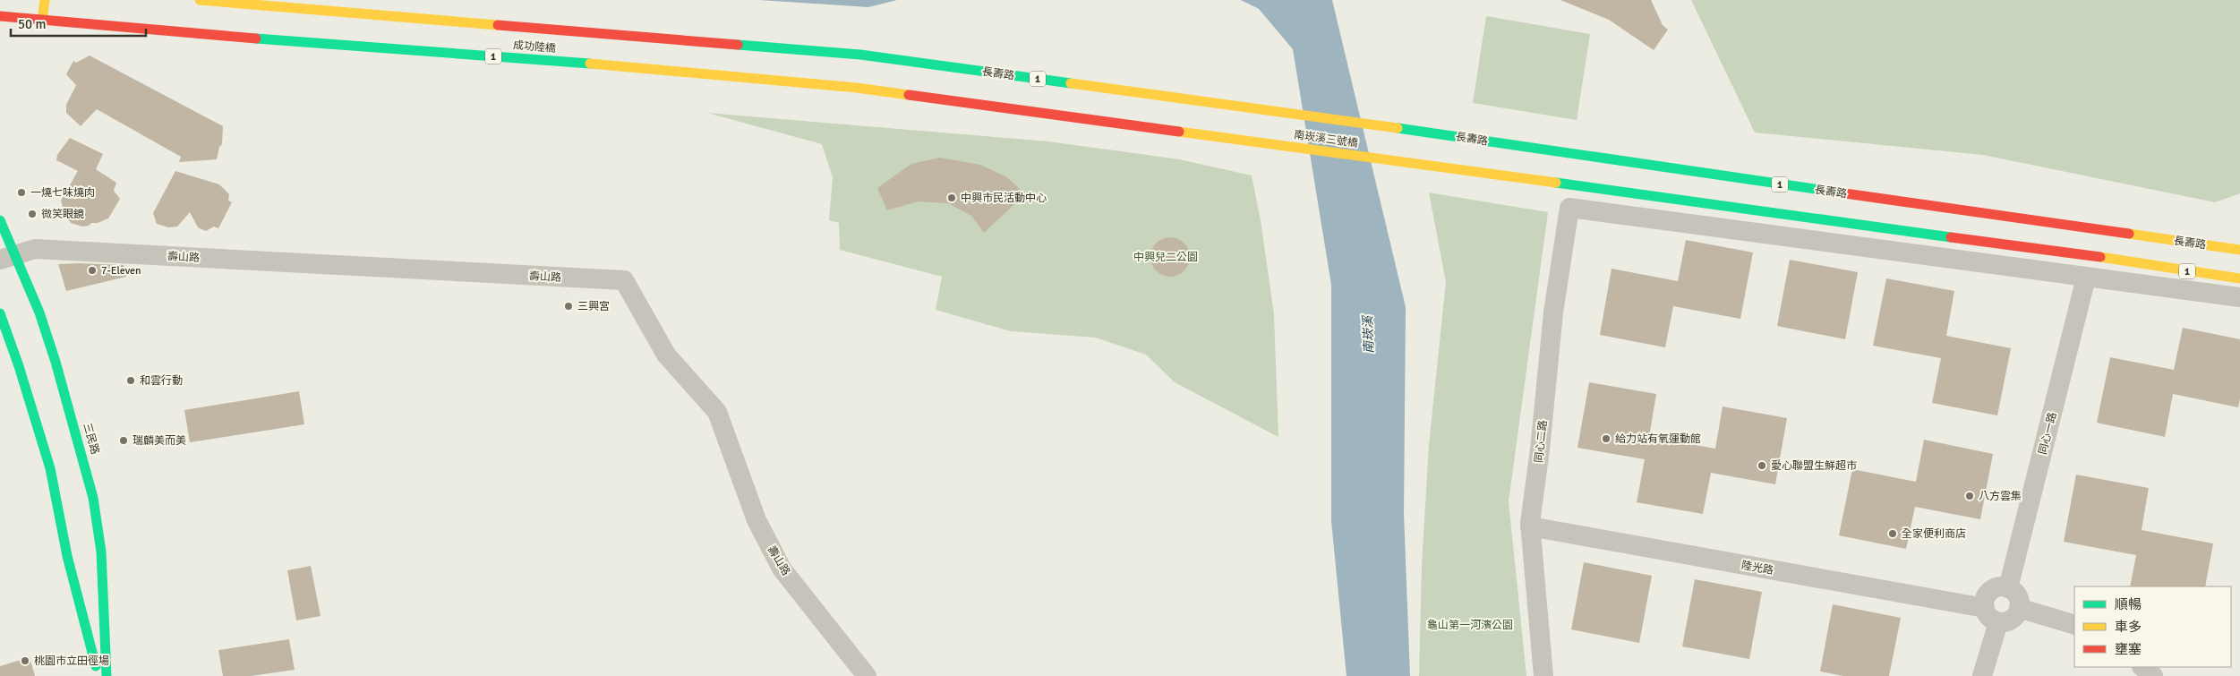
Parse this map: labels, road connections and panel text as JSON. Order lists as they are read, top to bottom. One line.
{"streets":{"main road":["成功陸橋","1","長壽路","南崁溪三號橋","三民路"],"street":["壽山路","同心一路","同心二路","陸光路"]},"crossings":[["成功陸橋","1"],["成功陸橋","長壽路"],["成功陸橋","南崁溪三號橋"],["長壽路","南崁溪三號橋"],["壽山路","三民路"],["同心一路","同心二路"],["同心一路","陸光路"],["同心二路","陸光路"]],"water":["南崁溪"],"parks":["中興兒二公園","龜山第一河濱公園"],"places":["一燒七味燒肉","中興市民活動中心","微笑眼鏡","7-Eleven","三興宮","和雲行動","給力站有氧運動館","瑞麟美而美","愛心聯盟生鮮超市","八方雲集","全家便利商店","桃園市立田徑場"],"legend":["順暢","車多","壅塞"],"scale_bar":"50 m"}
